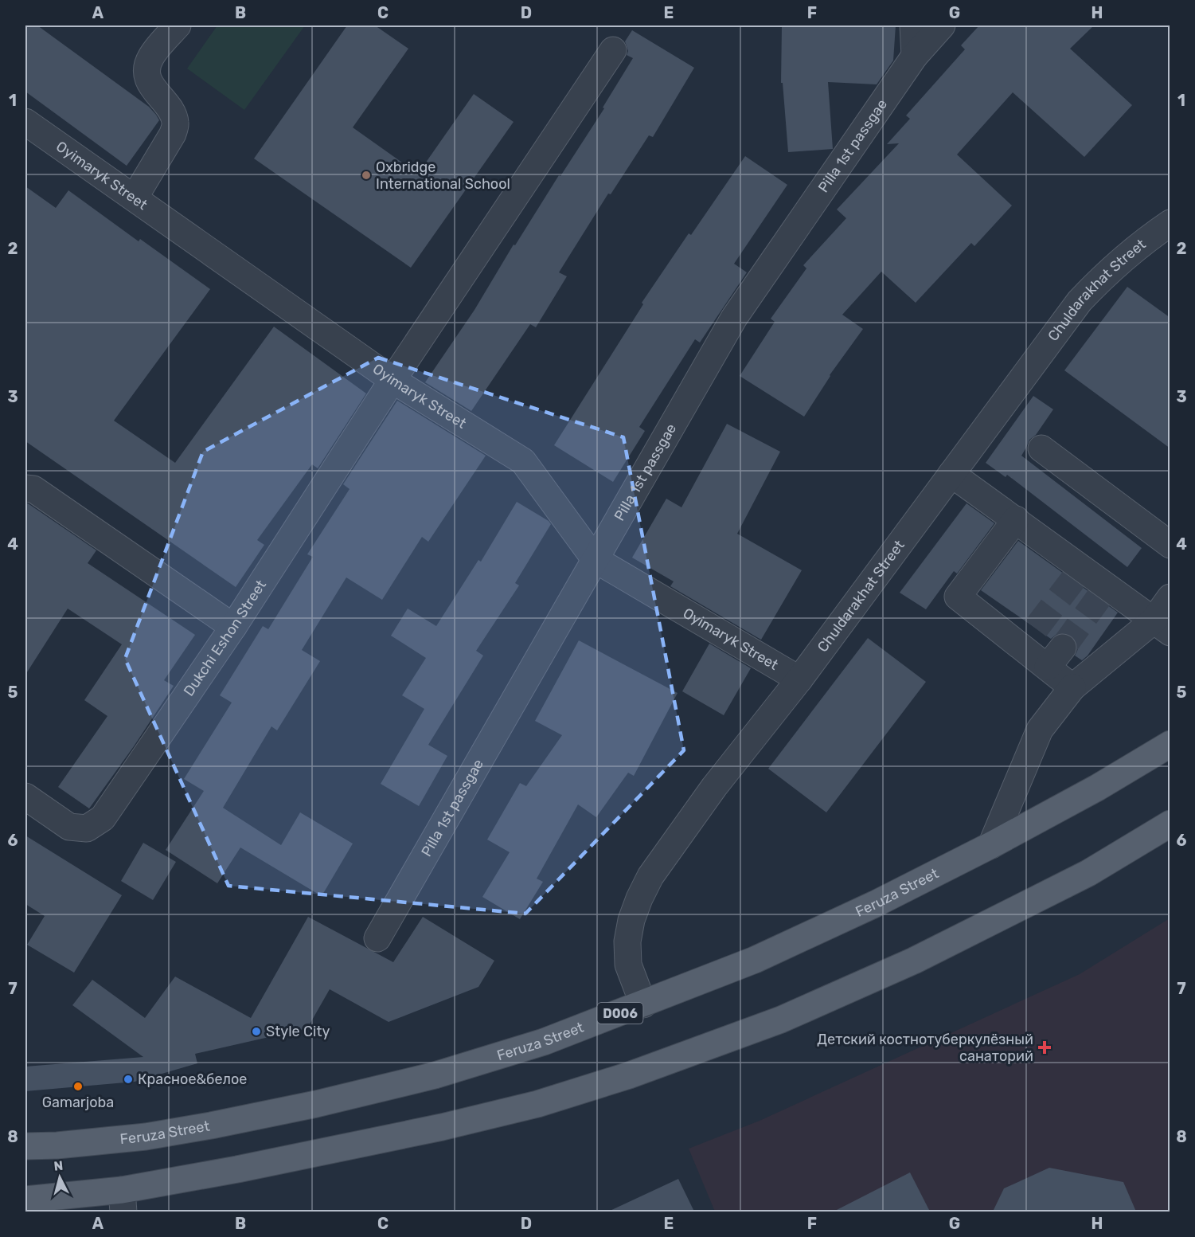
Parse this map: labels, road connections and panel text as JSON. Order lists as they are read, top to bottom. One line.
{"streets":{"main road":["Feruza Street","D006"],"street":["Pilla 1st passgae","Oyimaryk Street","Chuldarakhat Street","Dukchi Eshon Street"]},"crossings":[["Pilla 1st passgae","Oyimaryk Street"],["Oyimaryk Street","Chuldarakhat Street"],["Oyimaryk Street","Dukchi Eshon Street"],["Chuldarakhat Street","Feruza Street"]],"places":{"other":["Oxbridge International School","Style City","Красное&белое","Gamarjoba"],"health":["Детский костнотуберкулёзный санаторий"]},"north":"top","grid":{"columns":["A","B","C","D","E","F","G","H"],"rows":["1","2","3","4","5","6","7","8"]}}
